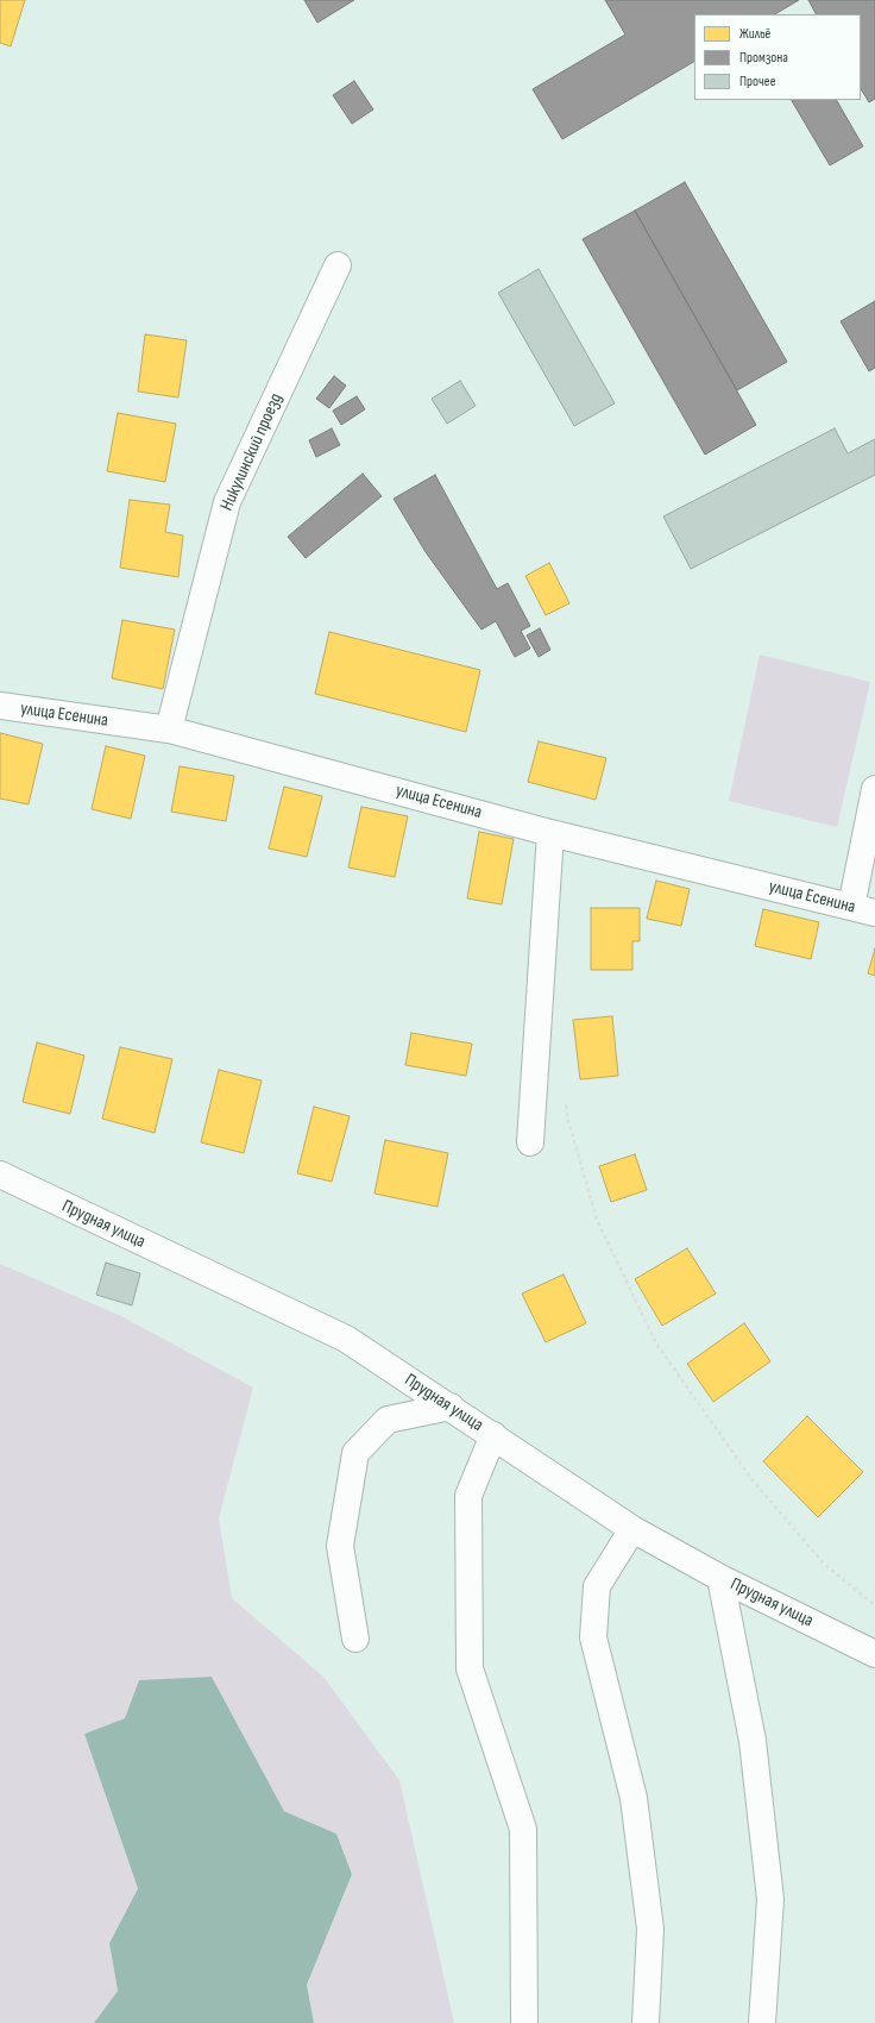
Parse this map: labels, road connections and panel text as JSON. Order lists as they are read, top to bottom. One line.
{"streets":{"street":["Никулинский проезд","улица Есенина","Прудная улица"]},"crossings":[["Никулинский проезд","улица Есенина"]],"legend":["Жильё","Промзона","Прочее"]}
